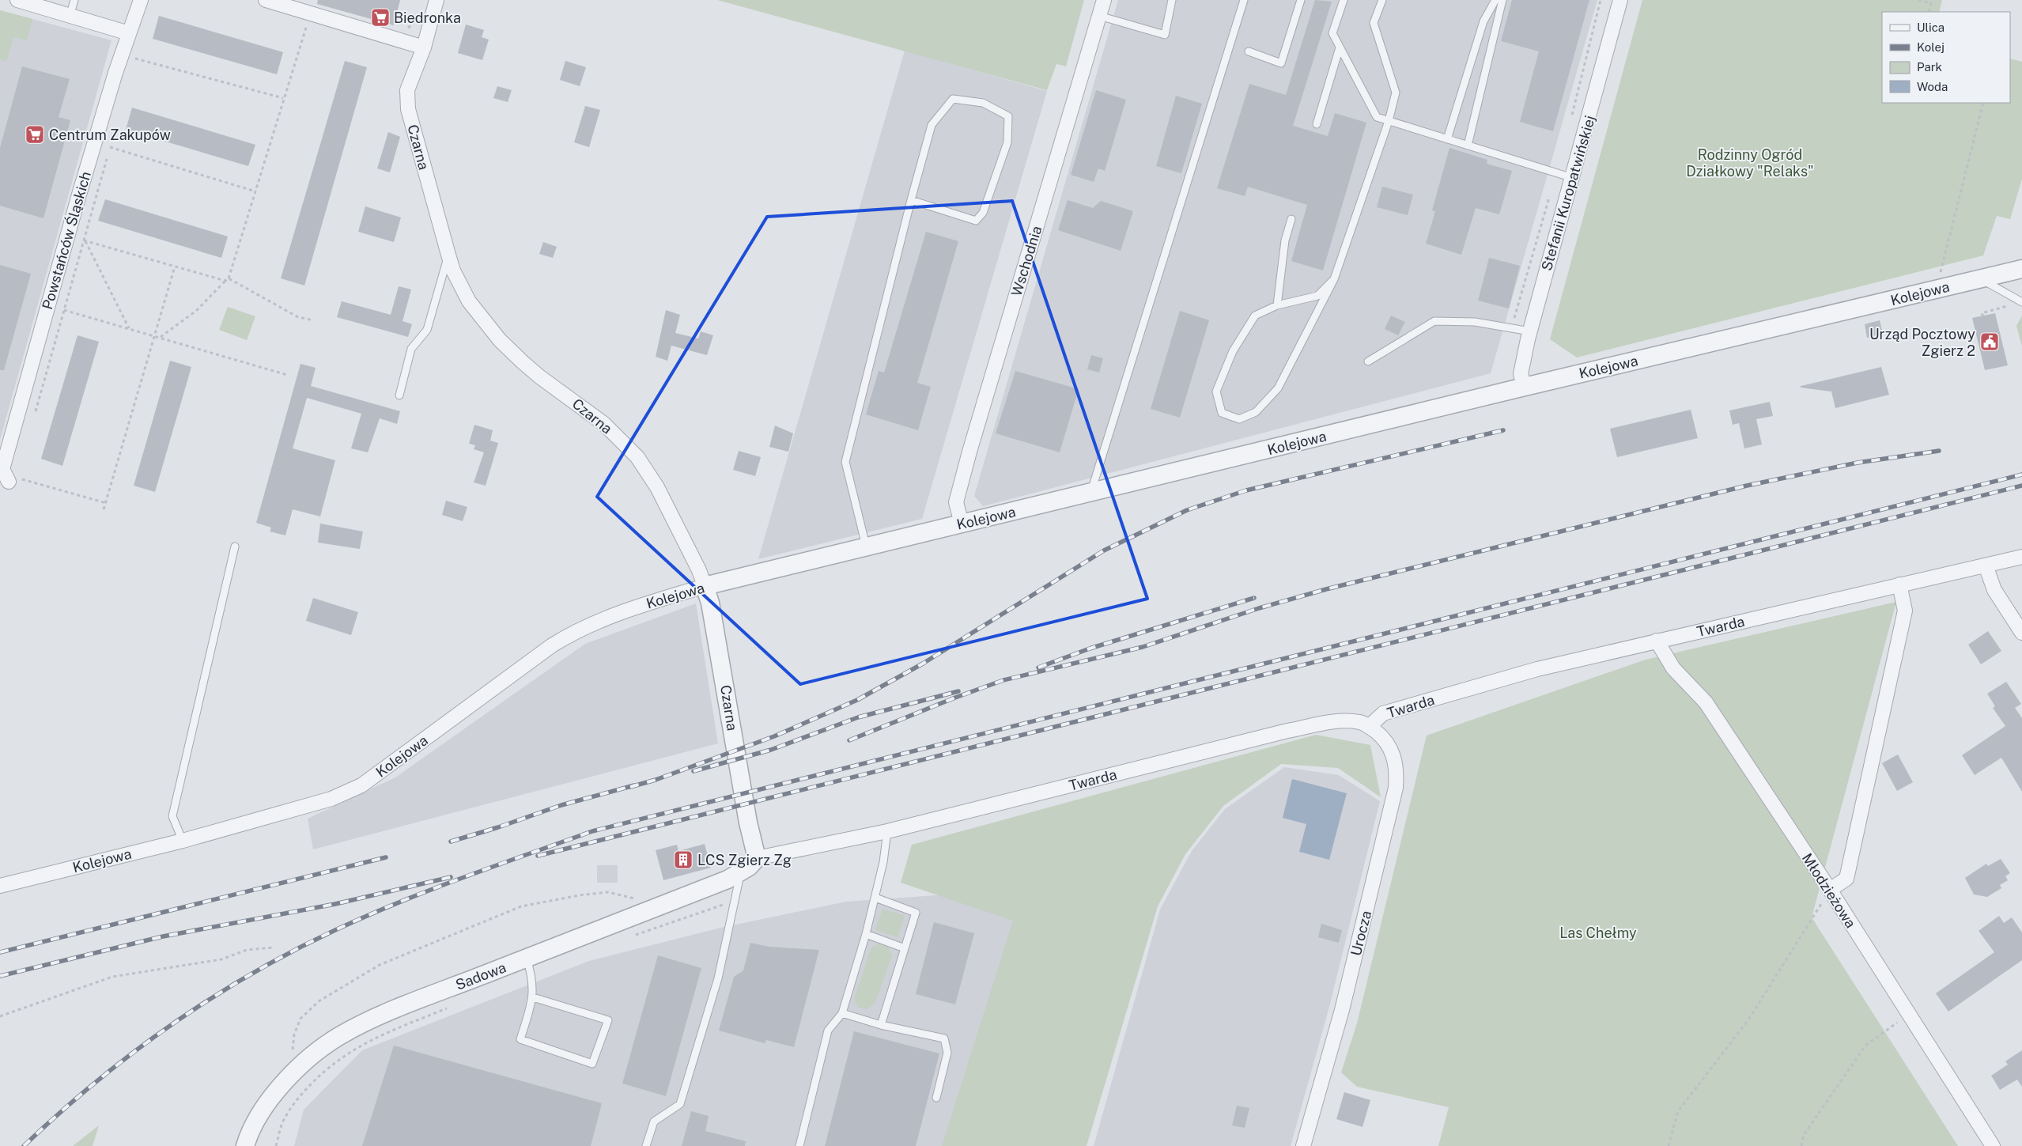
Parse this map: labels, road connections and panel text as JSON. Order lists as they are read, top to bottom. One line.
{"streets":{"street":["Czarna","Stefanii Kuropatwińskiej","Powstańców Śląskich","Wschodnia","Kolejowa","Twarda","Młodzieżowa","Urocza","Sadowa"]},"crossings":[["Czarna","Kolejowa"],["Czarna","Twarda"],["Czarna","Sadowa"],["Stefanii Kuropatwińskiej","Kolejowa"],["Wschodnia","Kolejowa"],["Twarda","Młodzieżowa"],["Twarda","Urocza"],["Twarda","Sadowa"]],"parks":["Rodzinny Ogród Działkowy \"Relaks\"","Las Chełmy"],"places":{"supermarket":["Biedronka","Centrum Zakupów"],"public building":["Urząd Pocztowy Zgierz 2"],"building":["LCS Zgierz Zg"]},"legend":["Ulica","Kolej","Park","Woda"]}
